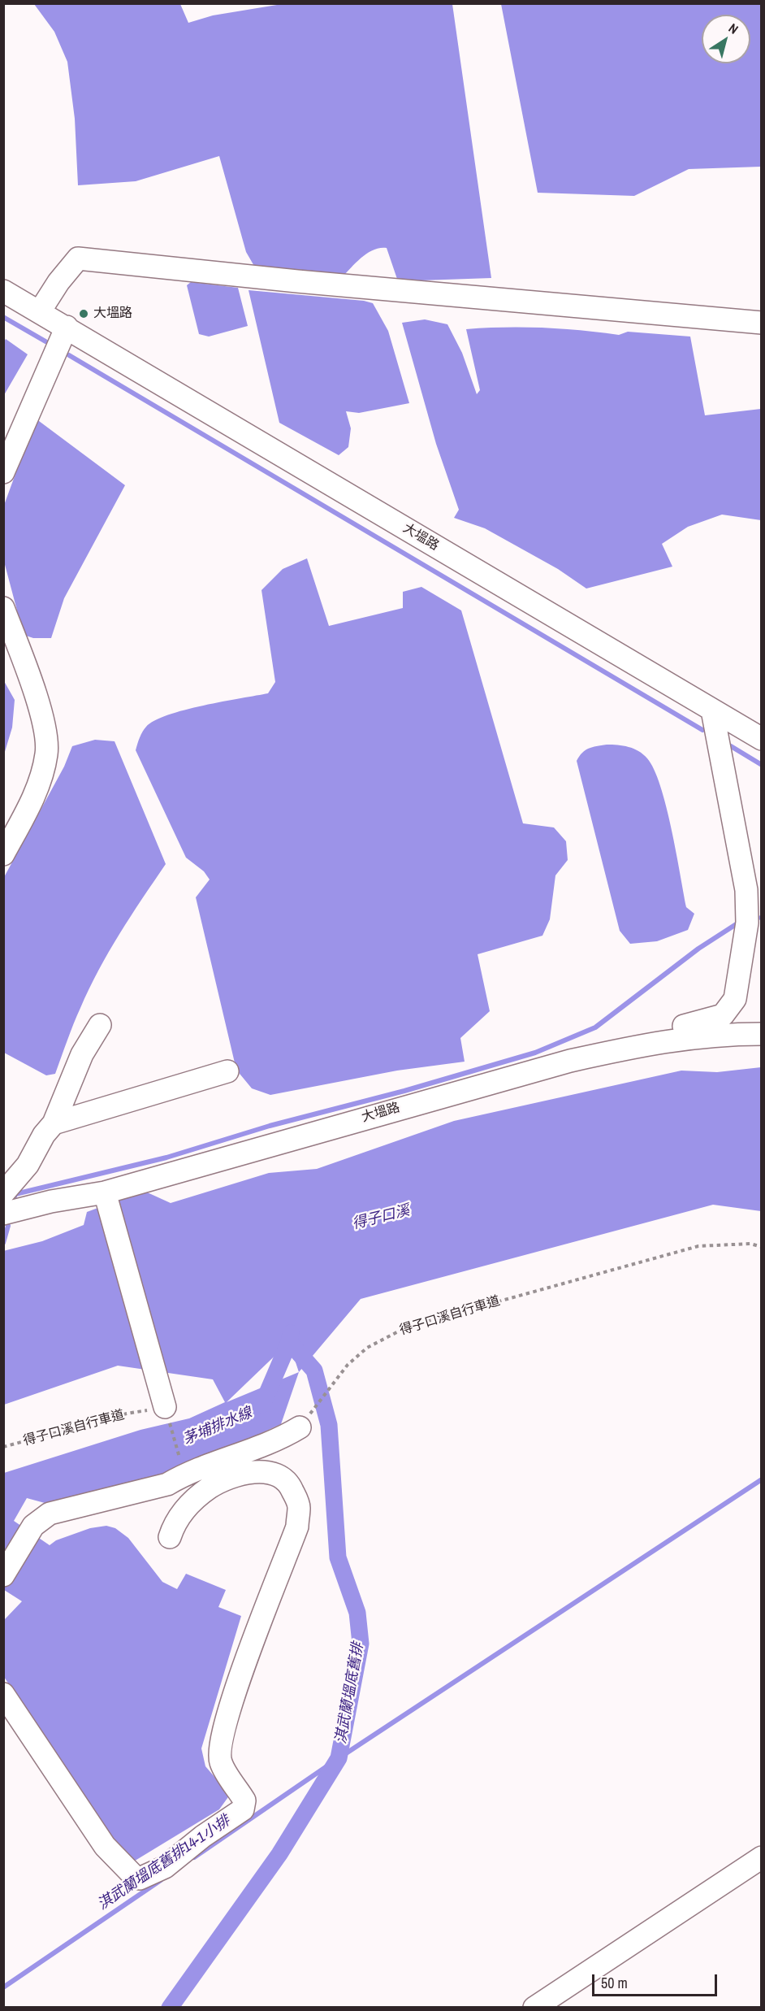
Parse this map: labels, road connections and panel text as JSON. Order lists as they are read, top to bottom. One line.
{"streets":{"street":["大塭路"],"path":["得子口溪自行車道"]},"water":["得子口溪","茅埔排水線","淇武蘭塭底舊排","淇武蘭塭底舊排14-1小排"],"places":["大塭路"],"scale_bar":"50 m","north":"top right"}
